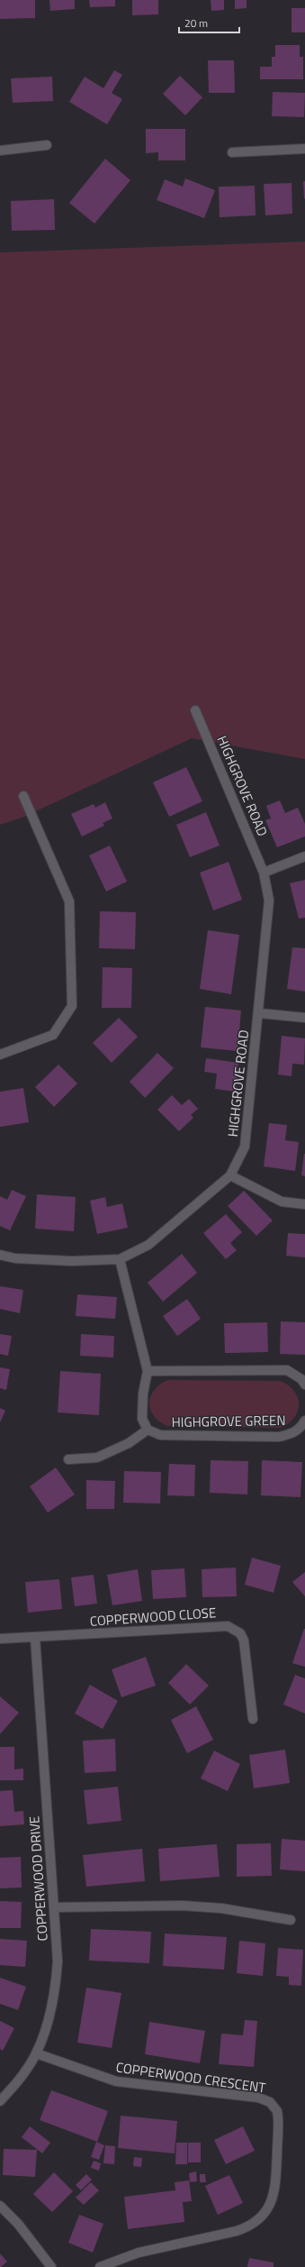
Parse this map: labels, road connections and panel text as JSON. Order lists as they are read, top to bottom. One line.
{"streets":{"street":["HIGHGROVE ROAD","HIGHGROVE GREEN","COPPERWOOD CLOSE","COPPERWOOD DRIVE","COPPERWOOD CRESCENT"]},"crossings":[["COPPERWOOD CLOSE","COPPERWOOD DRIVE"],["COPPERWOOD DRIVE","COPPERWOOD CRESCENT"]],"scale_bar":"20 m"}
